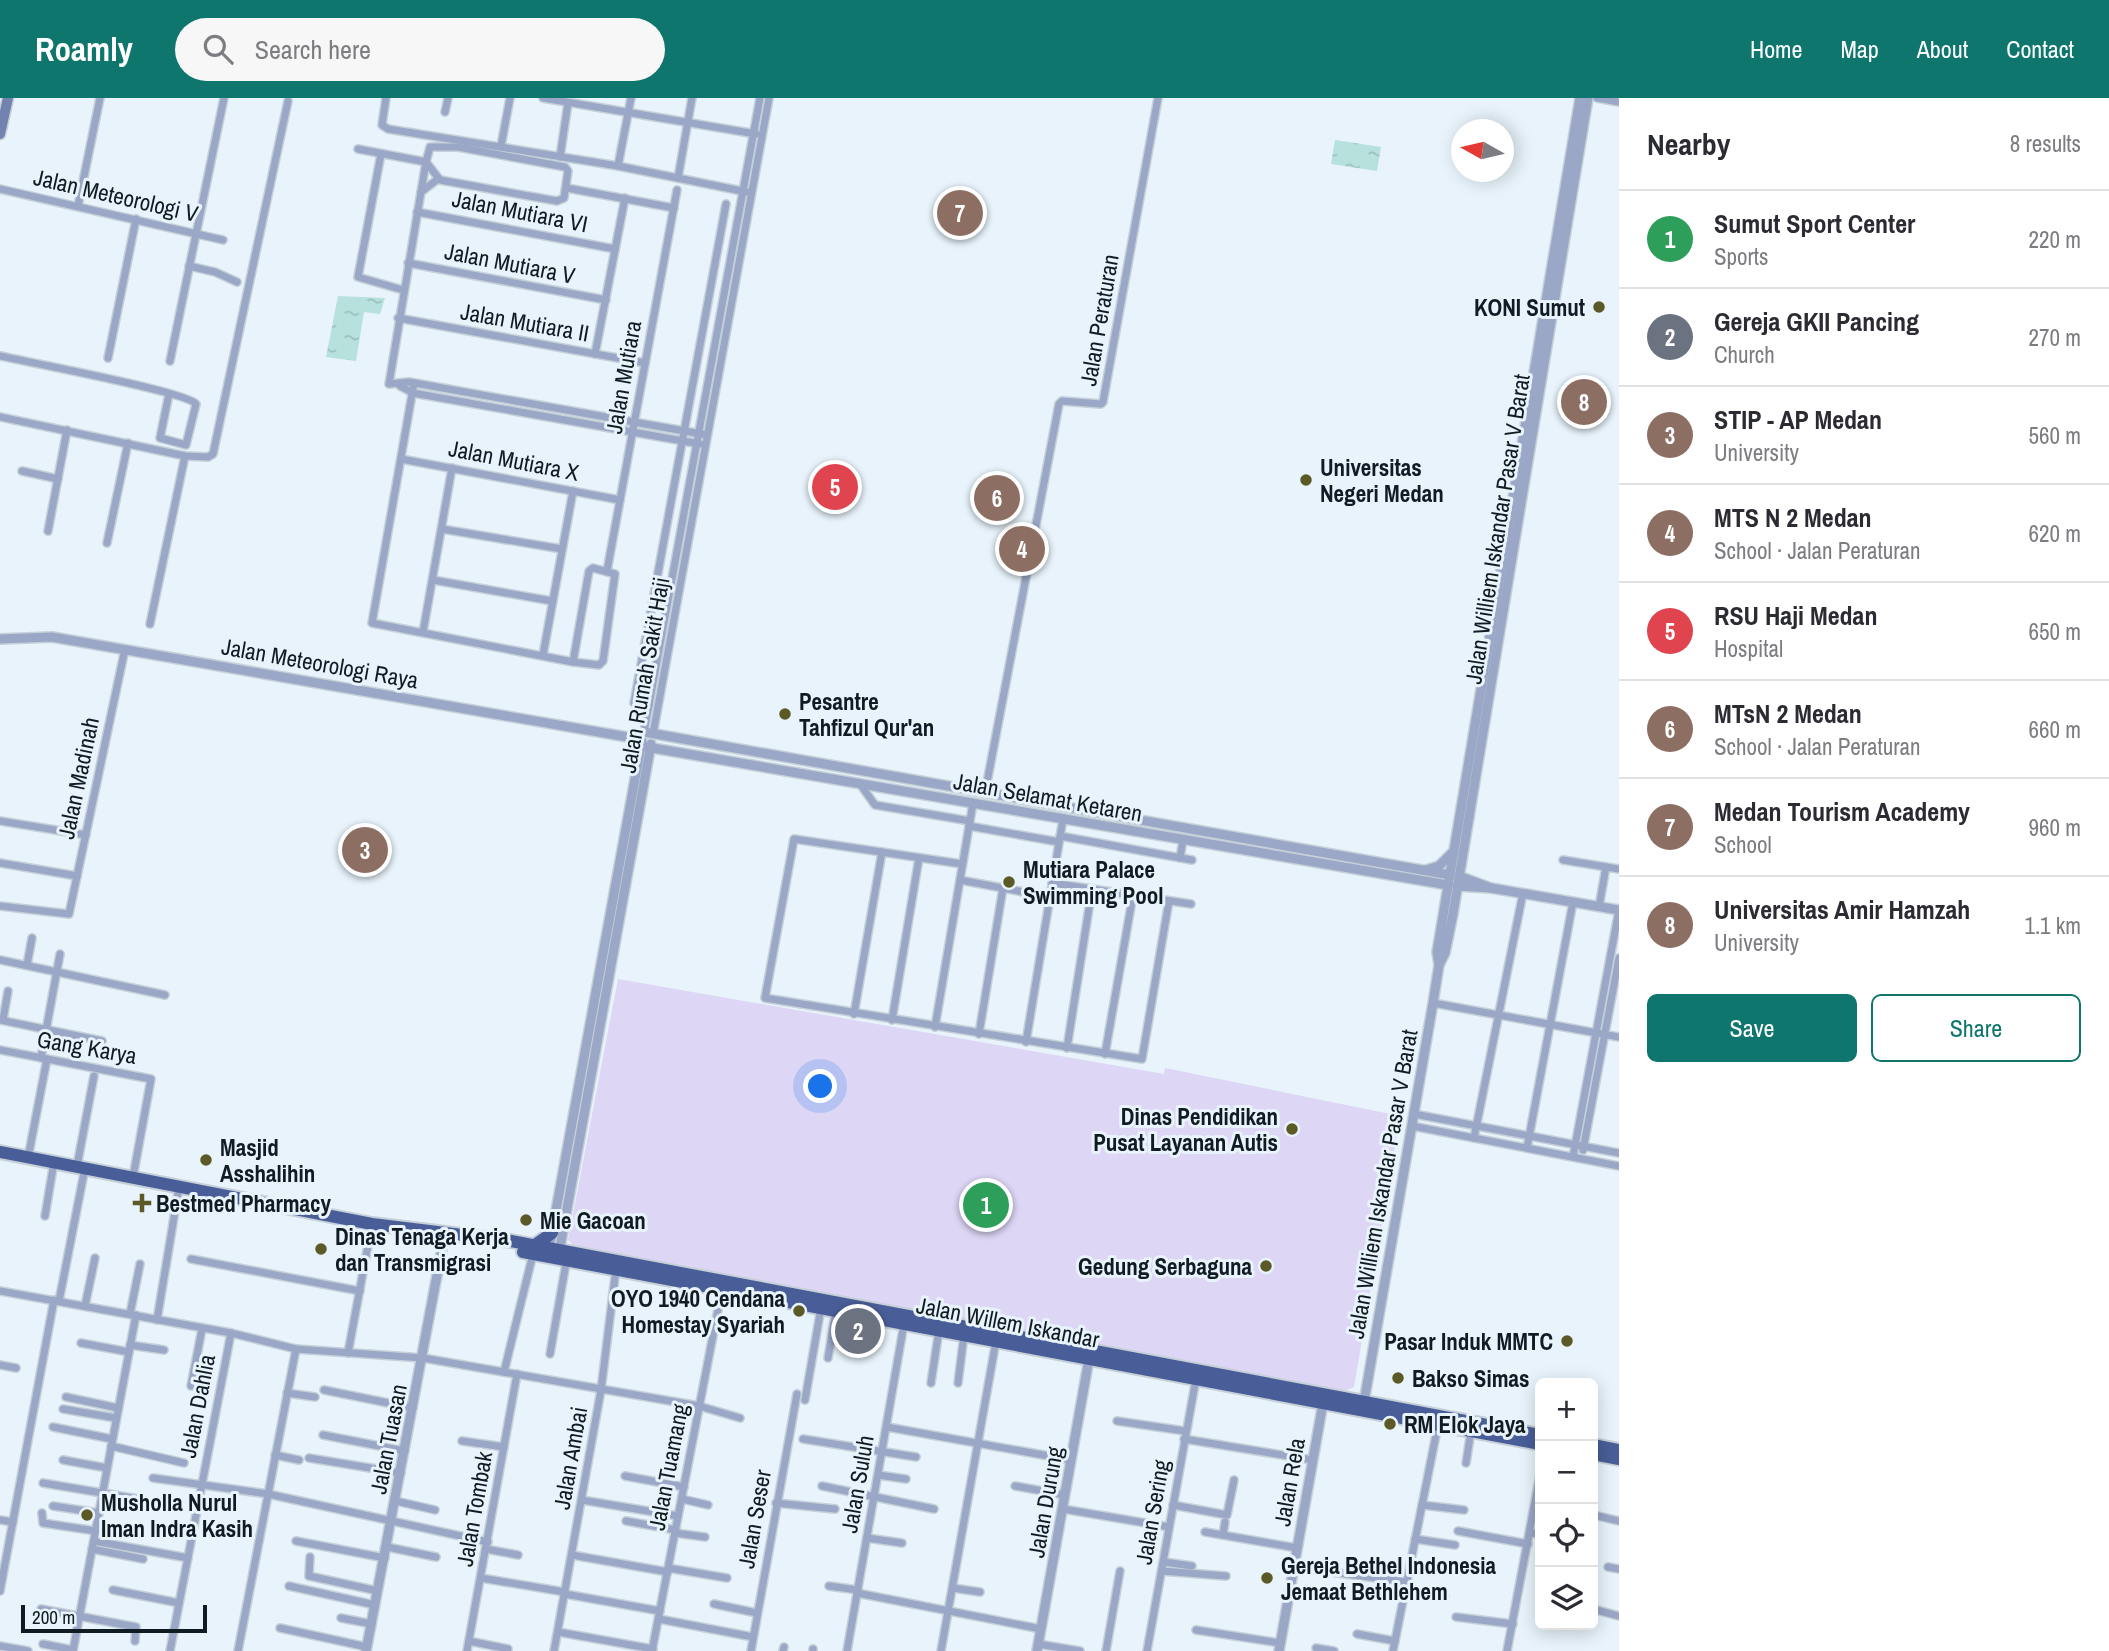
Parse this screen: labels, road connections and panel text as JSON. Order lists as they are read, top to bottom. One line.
{"streets":{"highway":["Jalan Willem Iskandar"],"street":["Jalan Meteorologi V","Jalan Mutiara VI","Jalan Mutiara V","Jalan Peraturan","Jalan Mutiara II","Jalan Mutiara","Jalan Mutiara X","Jalan Williem Iskandar Pasar V Barat","Jalan Meteorologi Raya","Jalan Rumah Sakit Haji","Jalan Madinah","Jalan Selamat Ketaren","Gang Karya","Jalan Dahlia","Jalan Tuasan","Jalan Ambai","Jalan Tuamang","Jalan Rela","Jalan Suluh","Jalan Durung","Jalan Tombak","Jalan Sering","Jalan Seser"]},"crossings":[["Jalan Peraturan","Jalan Selamat Ketaren"],["Jalan Mutiara II","Jalan Mutiara"],["Jalan Mutiara","Jalan Mutiara X"],["Jalan Williem Iskandar Pasar V Barat","Jalan Selamat Ketaren"],["Jalan Williem Iskandar Pasar V Barat","Jalan Willem Iskandar"],["Jalan Meteorologi Raya","Jalan Madinah"],["Jalan Rumah Sakit Haji","Jalan Selamat Ketaren"],["Jalan Rumah Sakit Haji","Jalan Willem Iskandar"],["Gang Karya","Jalan Willem Iskandar"],["Jalan Willem Iskandar","Jalan Tuasan"],["Jalan Willem Iskandar","Jalan Ambai"],["Jalan Willem Iskandar","Jalan Tuamang"],["Jalan Willem Iskandar","Jalan Rela"],["Jalan Willem Iskandar","Jalan Suluh"],["Jalan Willem Iskandar","Jalan Durung"],["Jalan Willem Iskandar","Jalan Sering"]],"places":{"other":["KONI Sumut","Universitas Negeri Medan","Pesantre Tahfizul Qur'an","Mutiara Palace Swimming Pool","Dinas Pendidikan Pusat Layanan Autis","Masjid Asshalihin","Mie Gacoan","Dinas Tenaga Kerja dan Transmigrasi","Gedung Serbaguna","OYO 1940 Cendana Homestay Syariah","Pasar Induk MMTC","Bakso Simas","RM Elok Jaya","Musholla Nurul Iman Indra Kasih","Gereja Bethel Indonesia Jemaat Bethlehem"],"health":["Bestmed Pharmacy"]},"scale_bar":"200 m","north":"left","page":{"header":"Roamly","search":"Search here","nav":["Home","Map","About","Contact"],"heading":["Nearby","8 results"],"pins":["7","8","5","6","4","3","1","2"],"list":[{"mark":"1","name":"Sumut Sport Center","note":"Sports","value":"220 m"},{"mark":"2","name":"Gereja GKII Pancing","note":"Church","value":"270 m"},{"mark":"3","name":"STIP - AP Medan","note":"University","value":"560 m"},{"mark":"4","name":"MTS N 2 Medan","note":"School · Jalan Peraturan","value":"620 m"},{"mark":"5","name":"RSU Haji Medan","note":"Hospital","value":"650 m"},{"mark":"6","name":"MTsN 2 Medan","note":"School · Jalan Peraturan","value":"660 m"},{"mark":"7","name":"Medan Tourism Academy","note":"School","value":"960 m"},{"mark":"8","name":"Universitas Amir Hamzah","note":"University","value":"1.1 km"}],"buttons":["Save","Share"],"map_buttons":["+","−"],"scale":"200 m"}}
